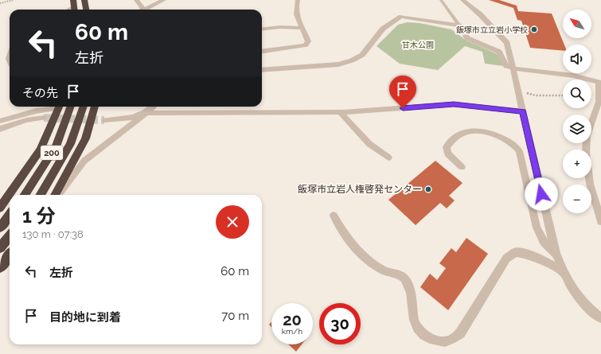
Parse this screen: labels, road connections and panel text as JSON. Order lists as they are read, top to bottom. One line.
{"streets":{"highway":["200"]},"parks":["甘木公園"],"places":["飯塚市立立岩小学校","飯塚市立岩人権啓発センター"],"north":"top left","page":{"map_buttons":["+","−"],"turn":["60 m","左折"],"then":"その先","heading":["1 分","130 m · 07:38"],"list":[{"name":"左折","value":"60 m"},{"name":"目的地に到着","value":"70 m"}],"speed":"20 km/h","limit":"30"}}
